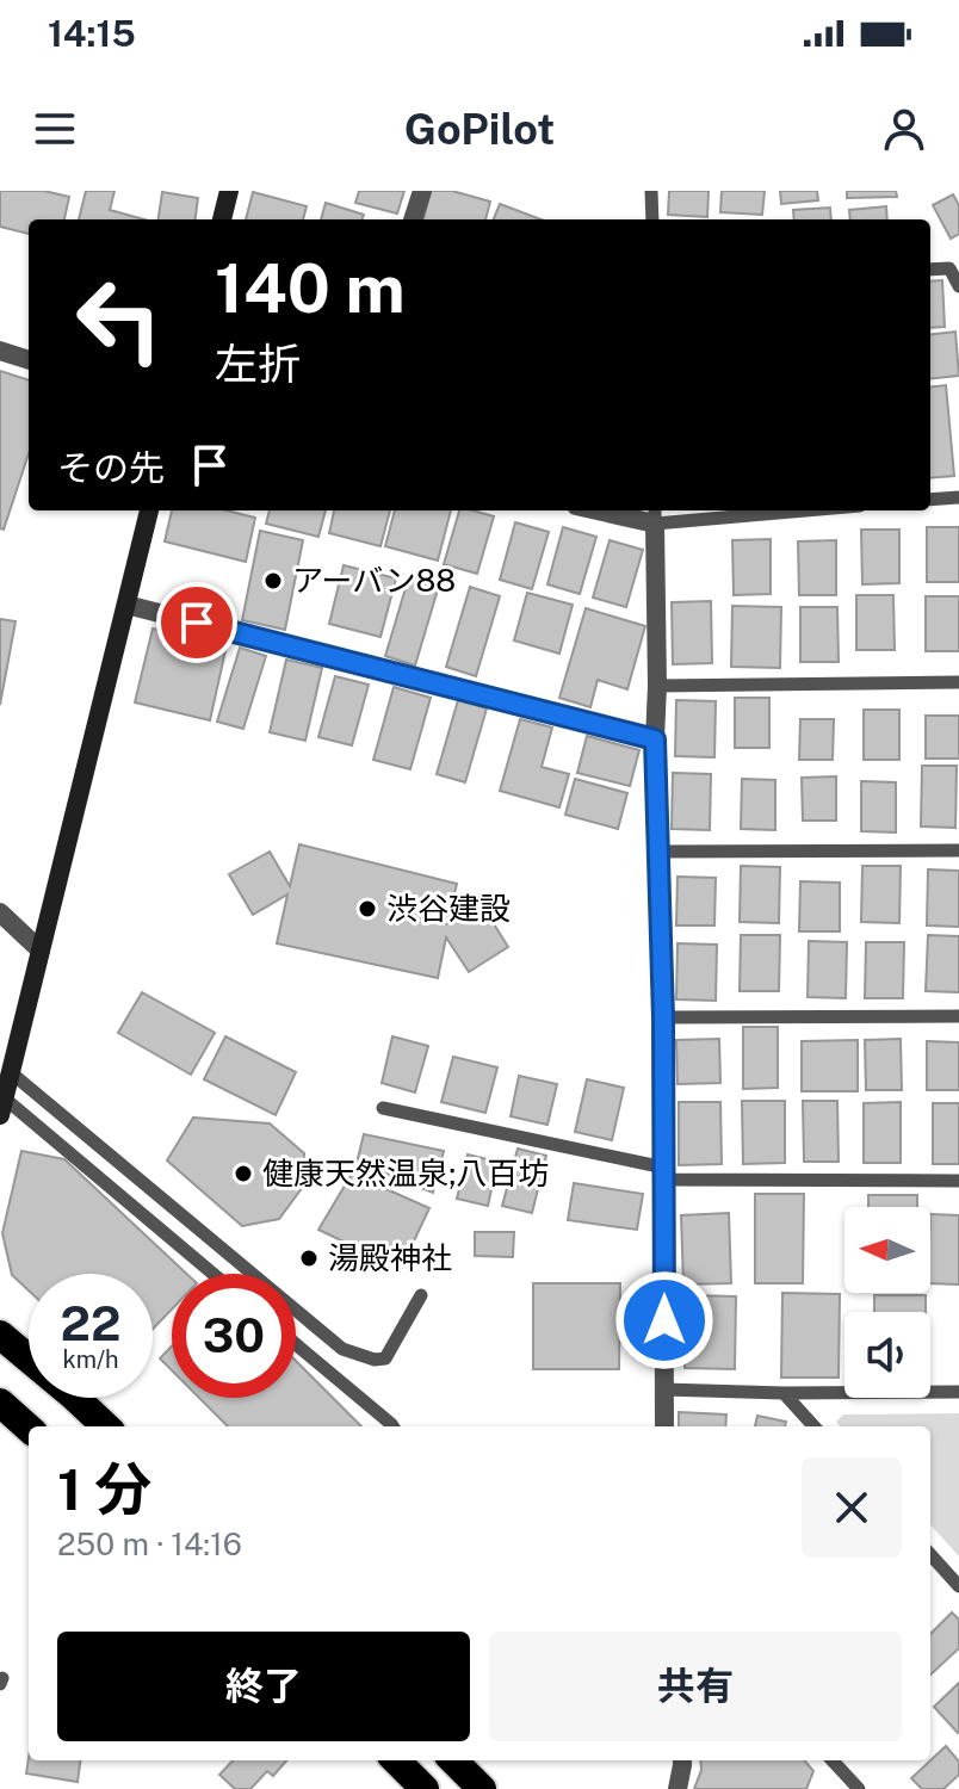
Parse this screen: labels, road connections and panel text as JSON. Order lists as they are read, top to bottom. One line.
{"places":["アーバン88","渋谷建設","健康天然温泉;八百坊","湯殿神社"],"north":"left","page":{"status":"14:15","header":"GoPilot","turn":["140 m","左折"],"then":"その先","speed":"22 km/h","limit":"30","heading":["1 分","250 m · 14:16"],"buttons":["終了","共有"]}}
